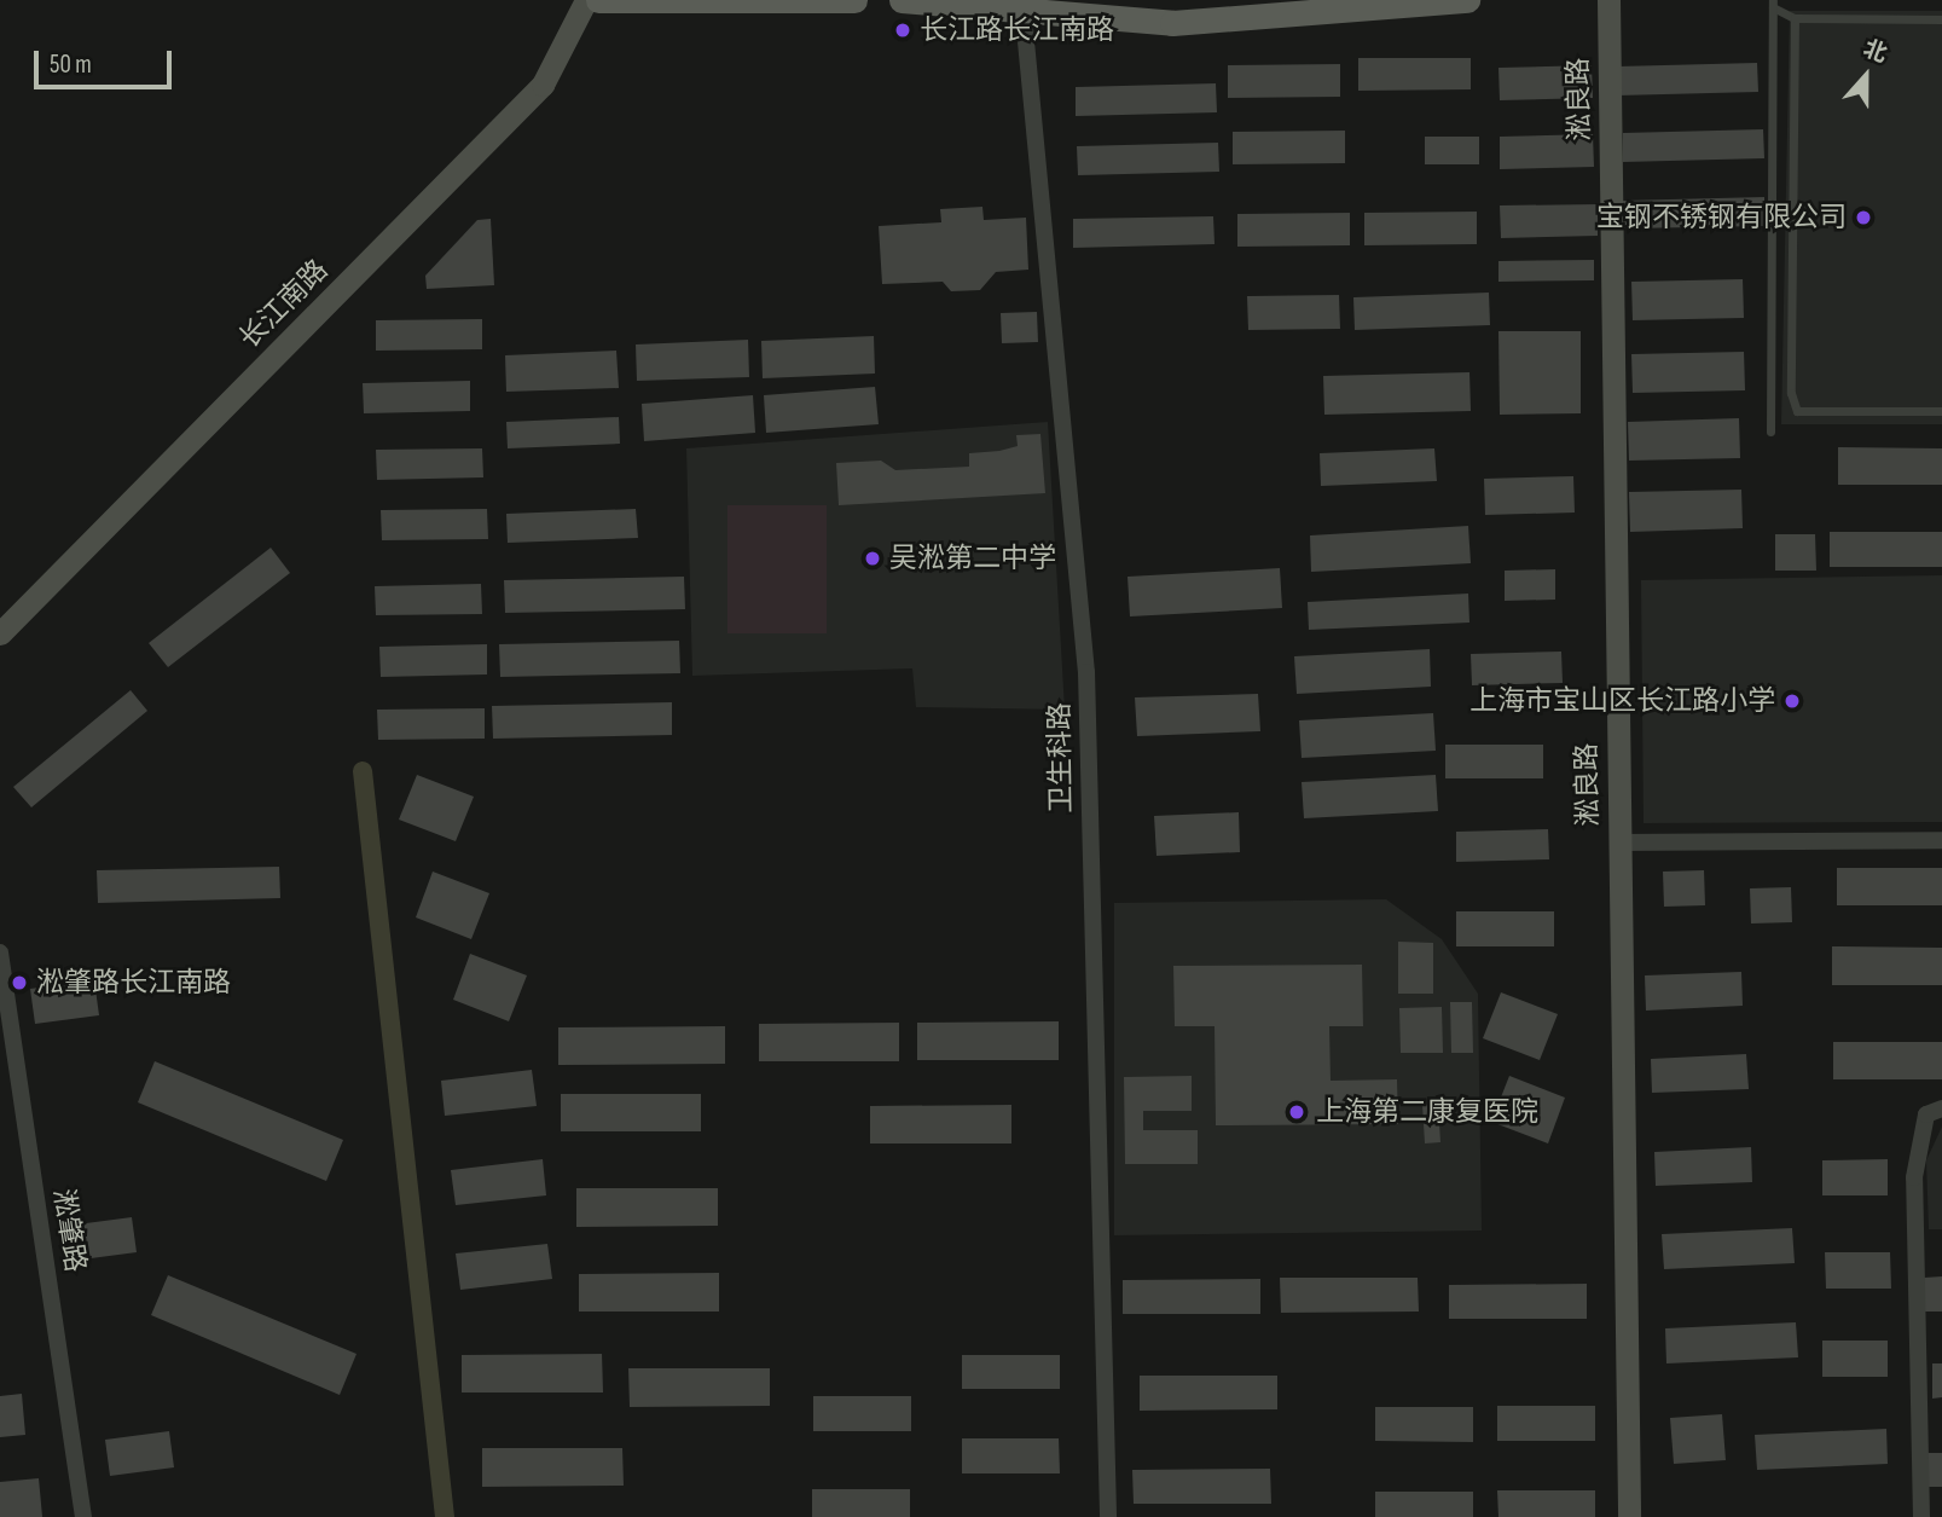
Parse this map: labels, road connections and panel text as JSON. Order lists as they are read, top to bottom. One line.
{"streets":{"street":["淞良路","长江南路","卫生科路","淞肇路"]},"places":["长江路长江南路","宝钢不锈钢有限公司","吴淞第二中学","上海市宝山区长江路小学","淞肇路长江南路","上海第二康复医院"],"scale_bar":"50 m","north":"top"}
